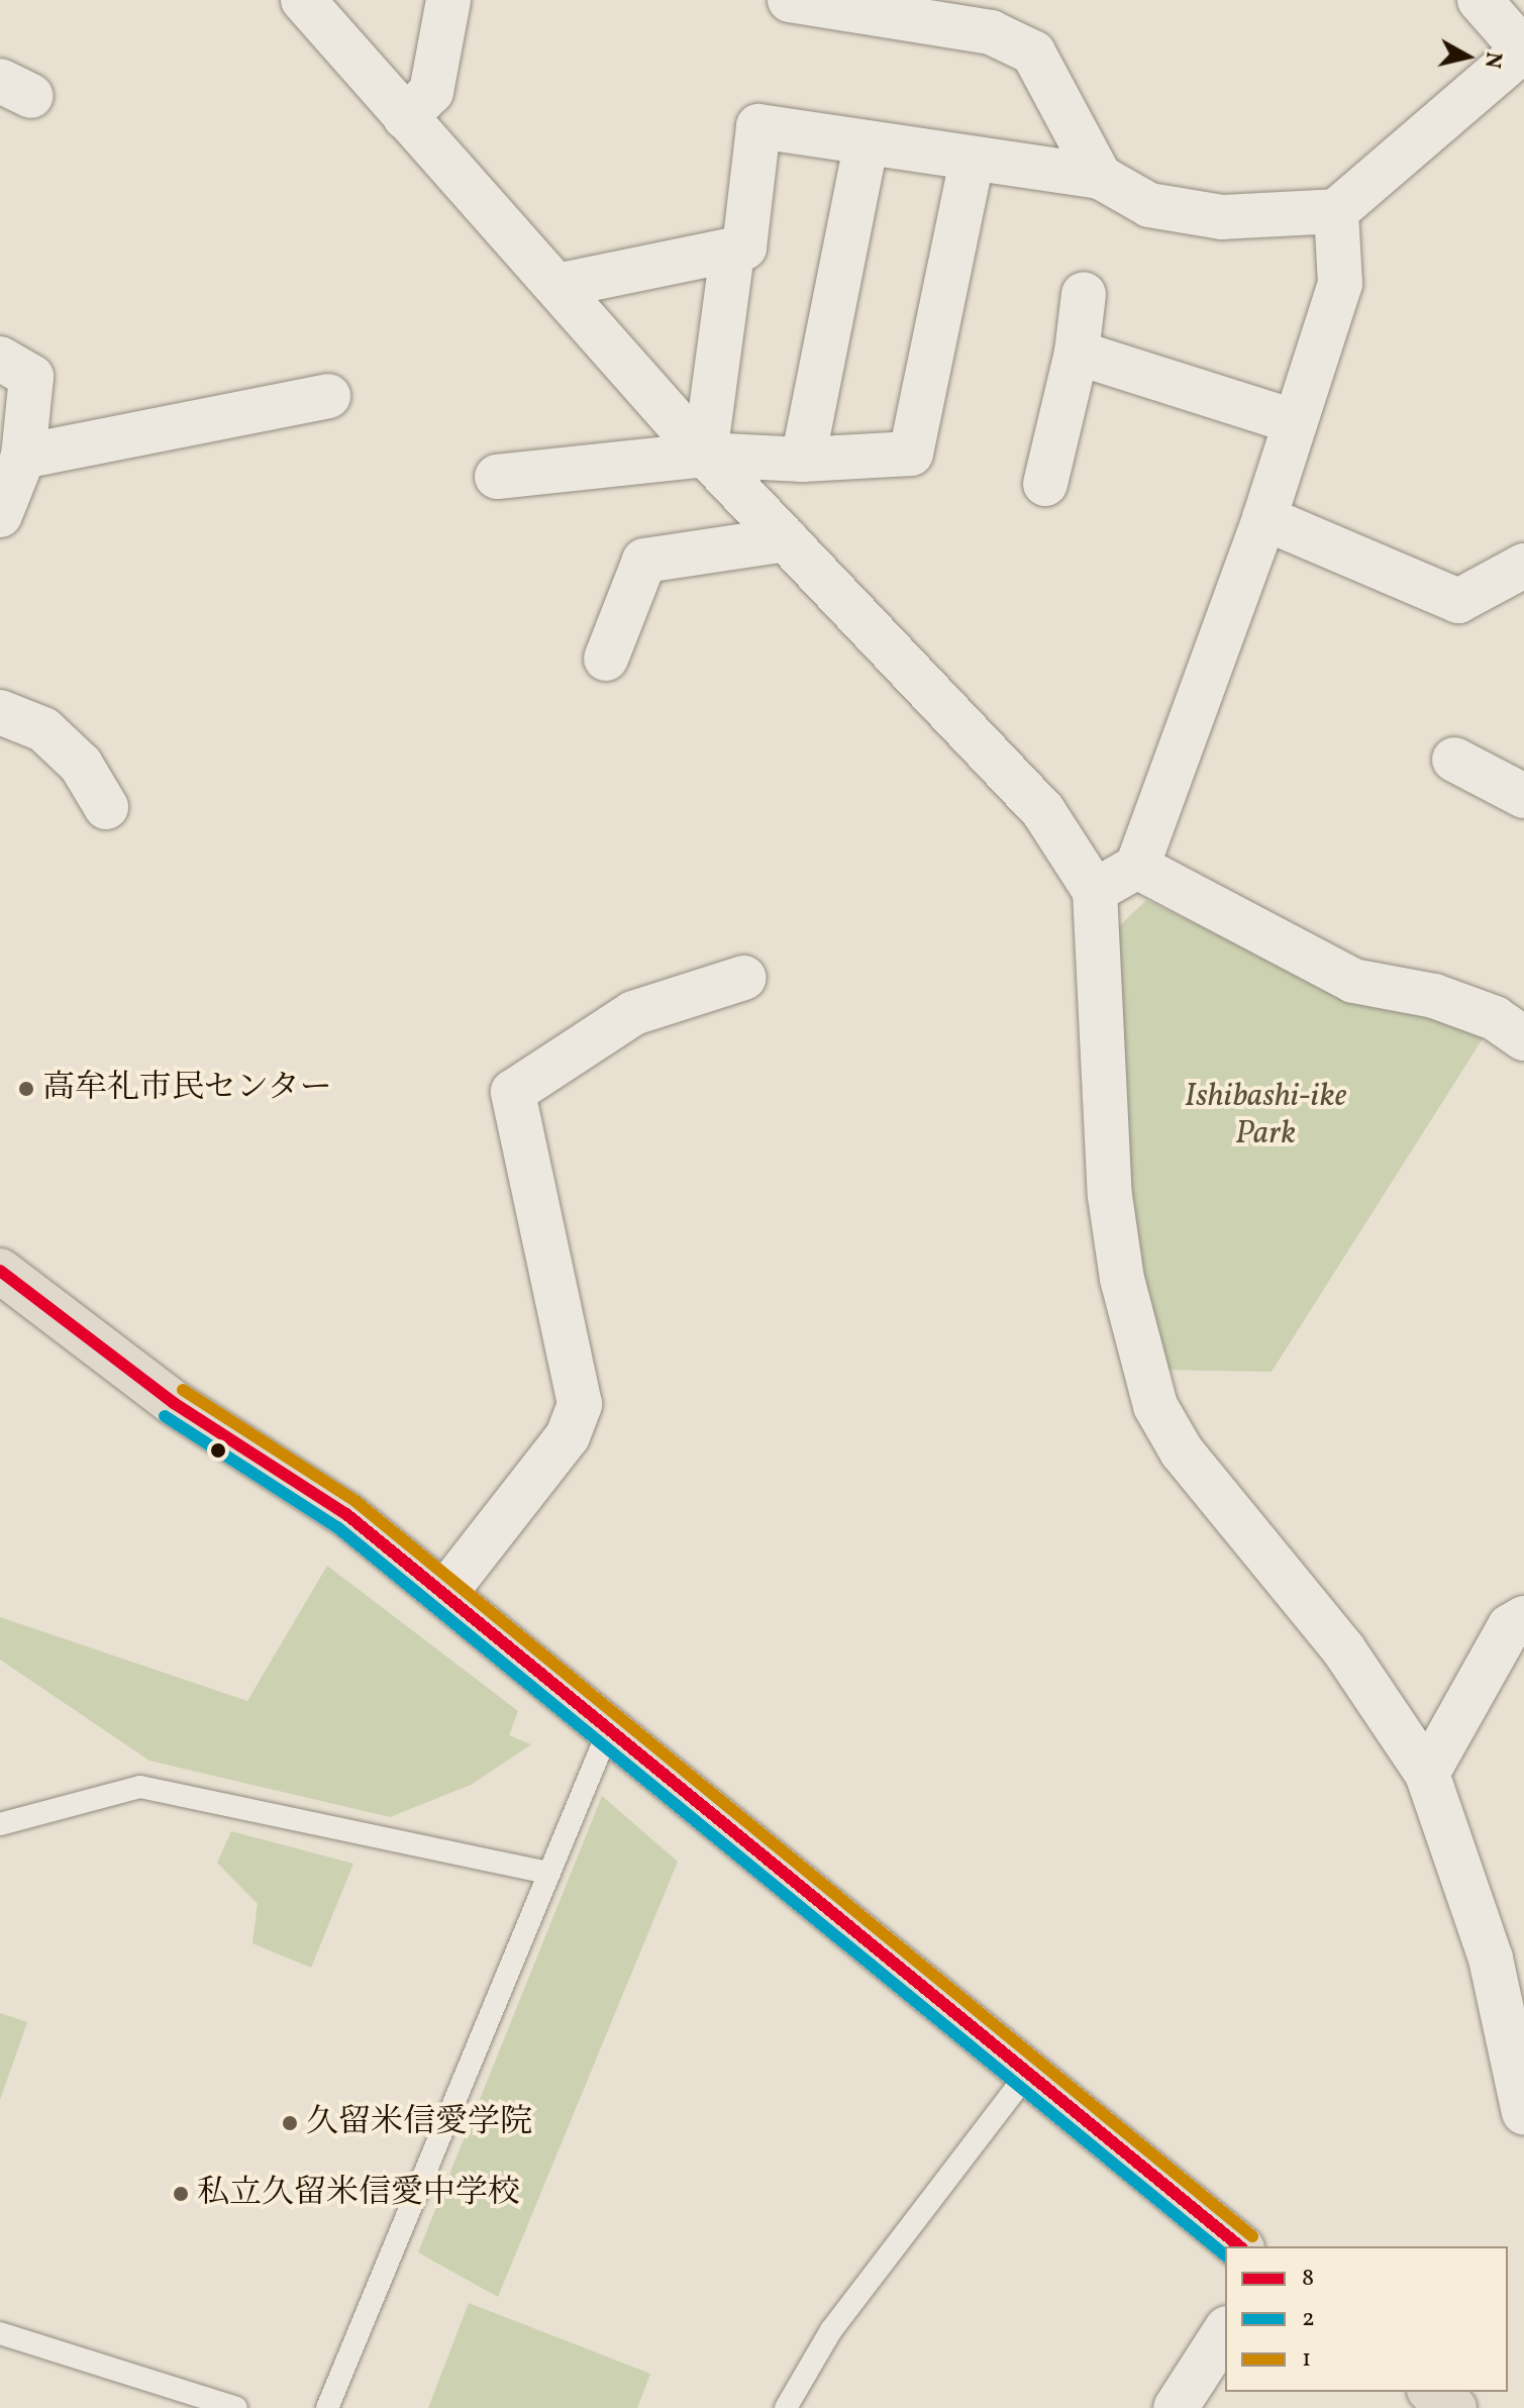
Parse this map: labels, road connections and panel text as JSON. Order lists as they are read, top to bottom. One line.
{"parks":["Ishibashi-ike Park"],"places":["高牟礼市民センター","久留米信愛学院","私立久留米信愛中学校"],"lines":["transit line 8","transit line 1","transit line 2"],"legend":["8","2","1"],"north":"right"}
